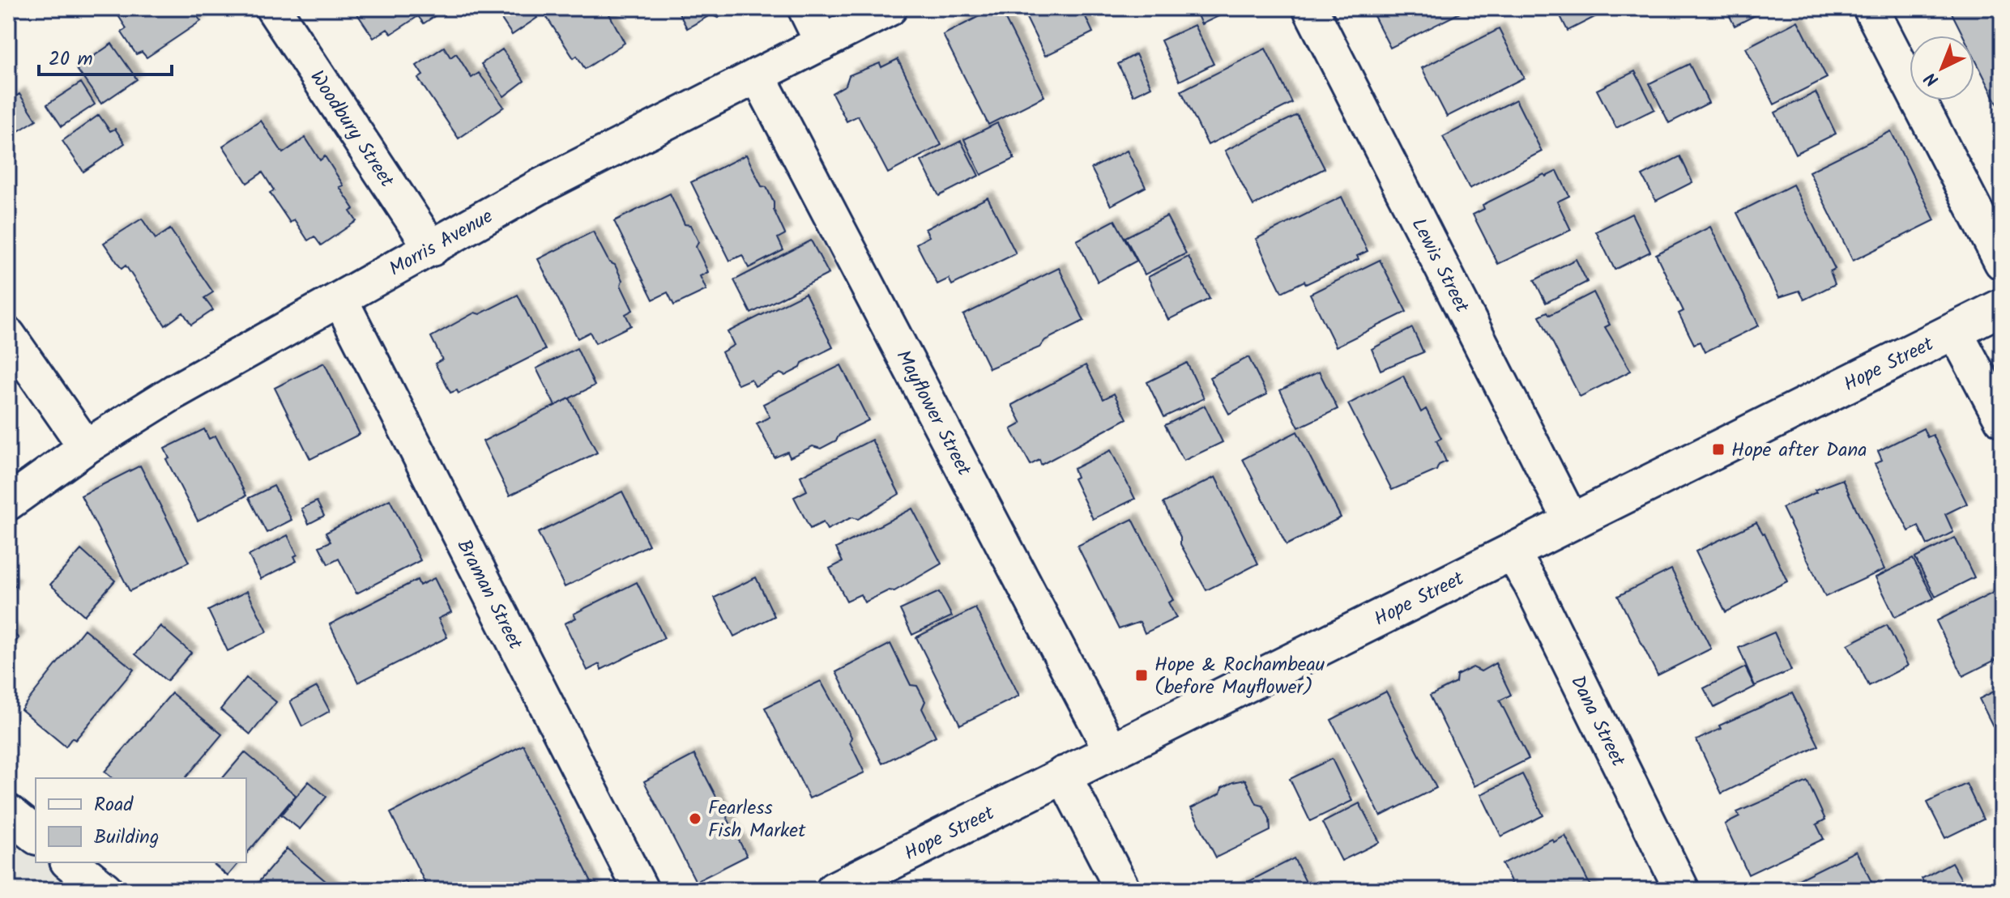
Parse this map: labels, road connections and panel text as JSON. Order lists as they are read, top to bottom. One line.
{"streets":{"main road":["Hope Street"],"street":["Woodbury Street","Morris Avenue","Lewis Street","Mayflower Street","Braman Street","Dana Street"]},"crossings":[["Woodbury Street","Morris Avenue"],["Morris Avenue","Mayflower Street"],["Morris Avenue","Braman Street"],["Lewis Street","Hope Street"],["Hope Street","Mayflower Street"],["Hope Street","Dana Street"]],"places":{"transit":["Hope after Dana","Hope & Rochambeau (before Mayflower)"],"other":["Fearless Fish Market"]},"legend":["Road","Building"],"scale_bar":"20 m","north":"bottom left"}
